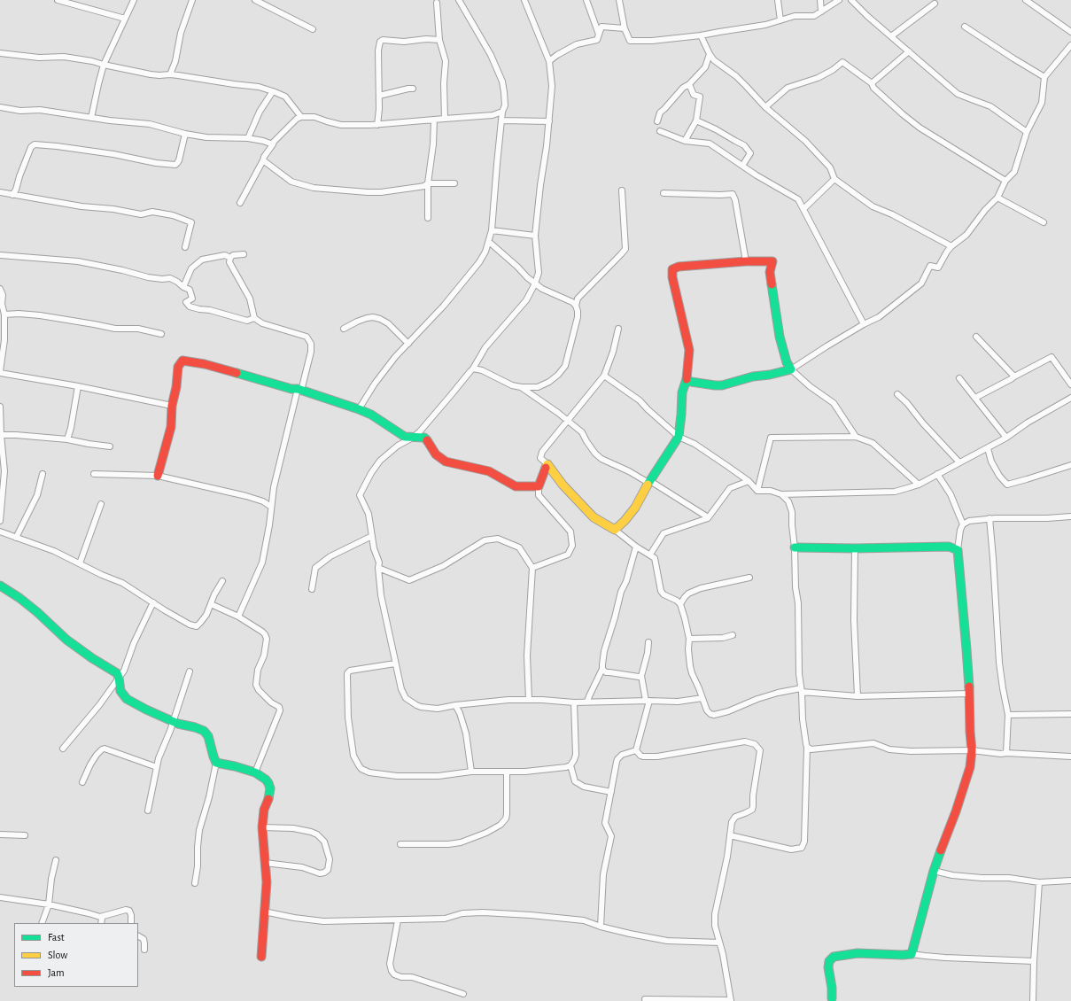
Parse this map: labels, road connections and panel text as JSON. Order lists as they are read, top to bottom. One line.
{"legend":["Fast","Slow","Jam"]}
